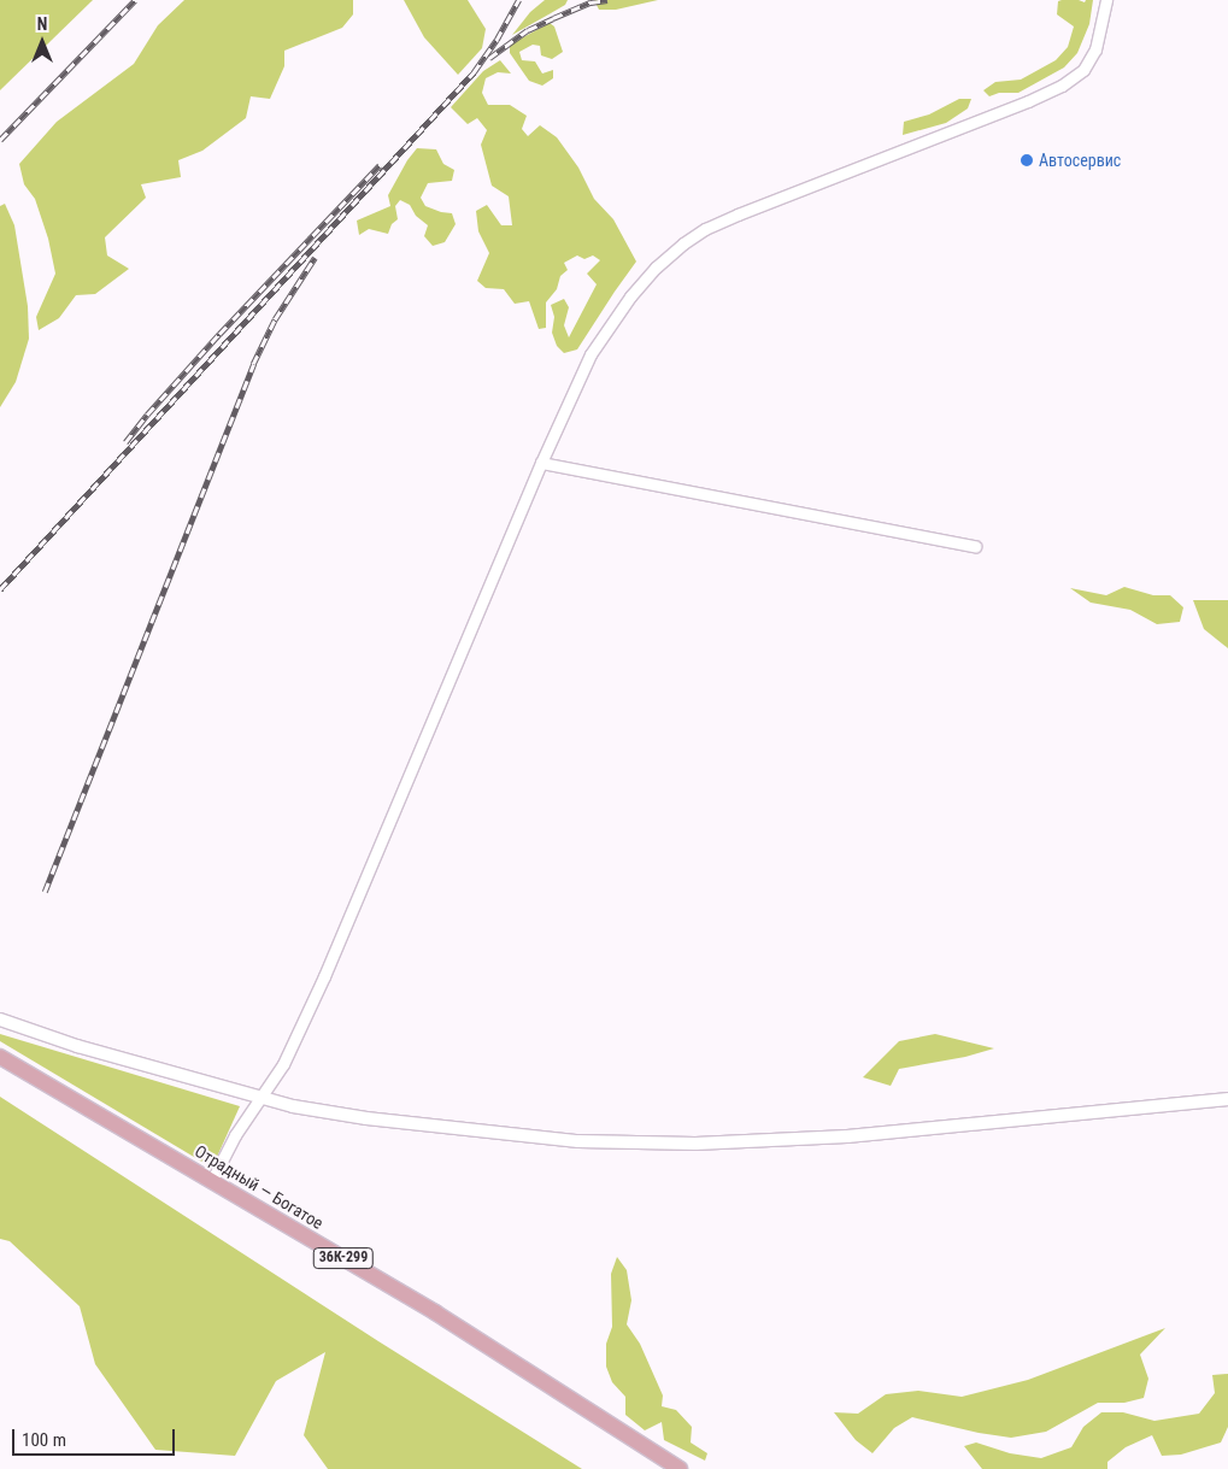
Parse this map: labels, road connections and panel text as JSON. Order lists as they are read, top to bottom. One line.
{"streets":{"main road":["Отрадный — Богатое","36К-299"]},"places":["Автосервис"],"scale_bar":"100 m","north":"top"}
